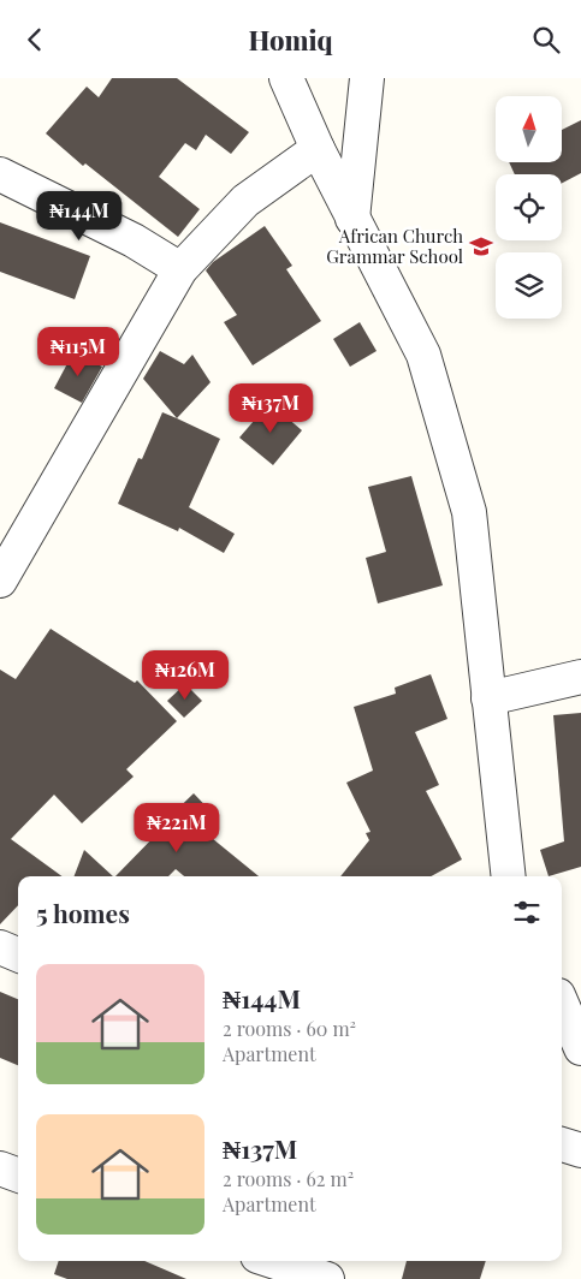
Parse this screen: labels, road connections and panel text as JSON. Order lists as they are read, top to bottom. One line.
{"places":{"school or university":["African Church Grammar School"]},"north":"top","page":{"header":"Homiq","price":["₦144M","₦115M","₦137M","₦126M","₦221M"],"heading":"5 homes","list":[{"name":"₦144M","note":"2 rooms · 60 m² · Apartment"},{"name":"₦137M","note":"2 rooms · 62 m² · Apartment"}]}}
